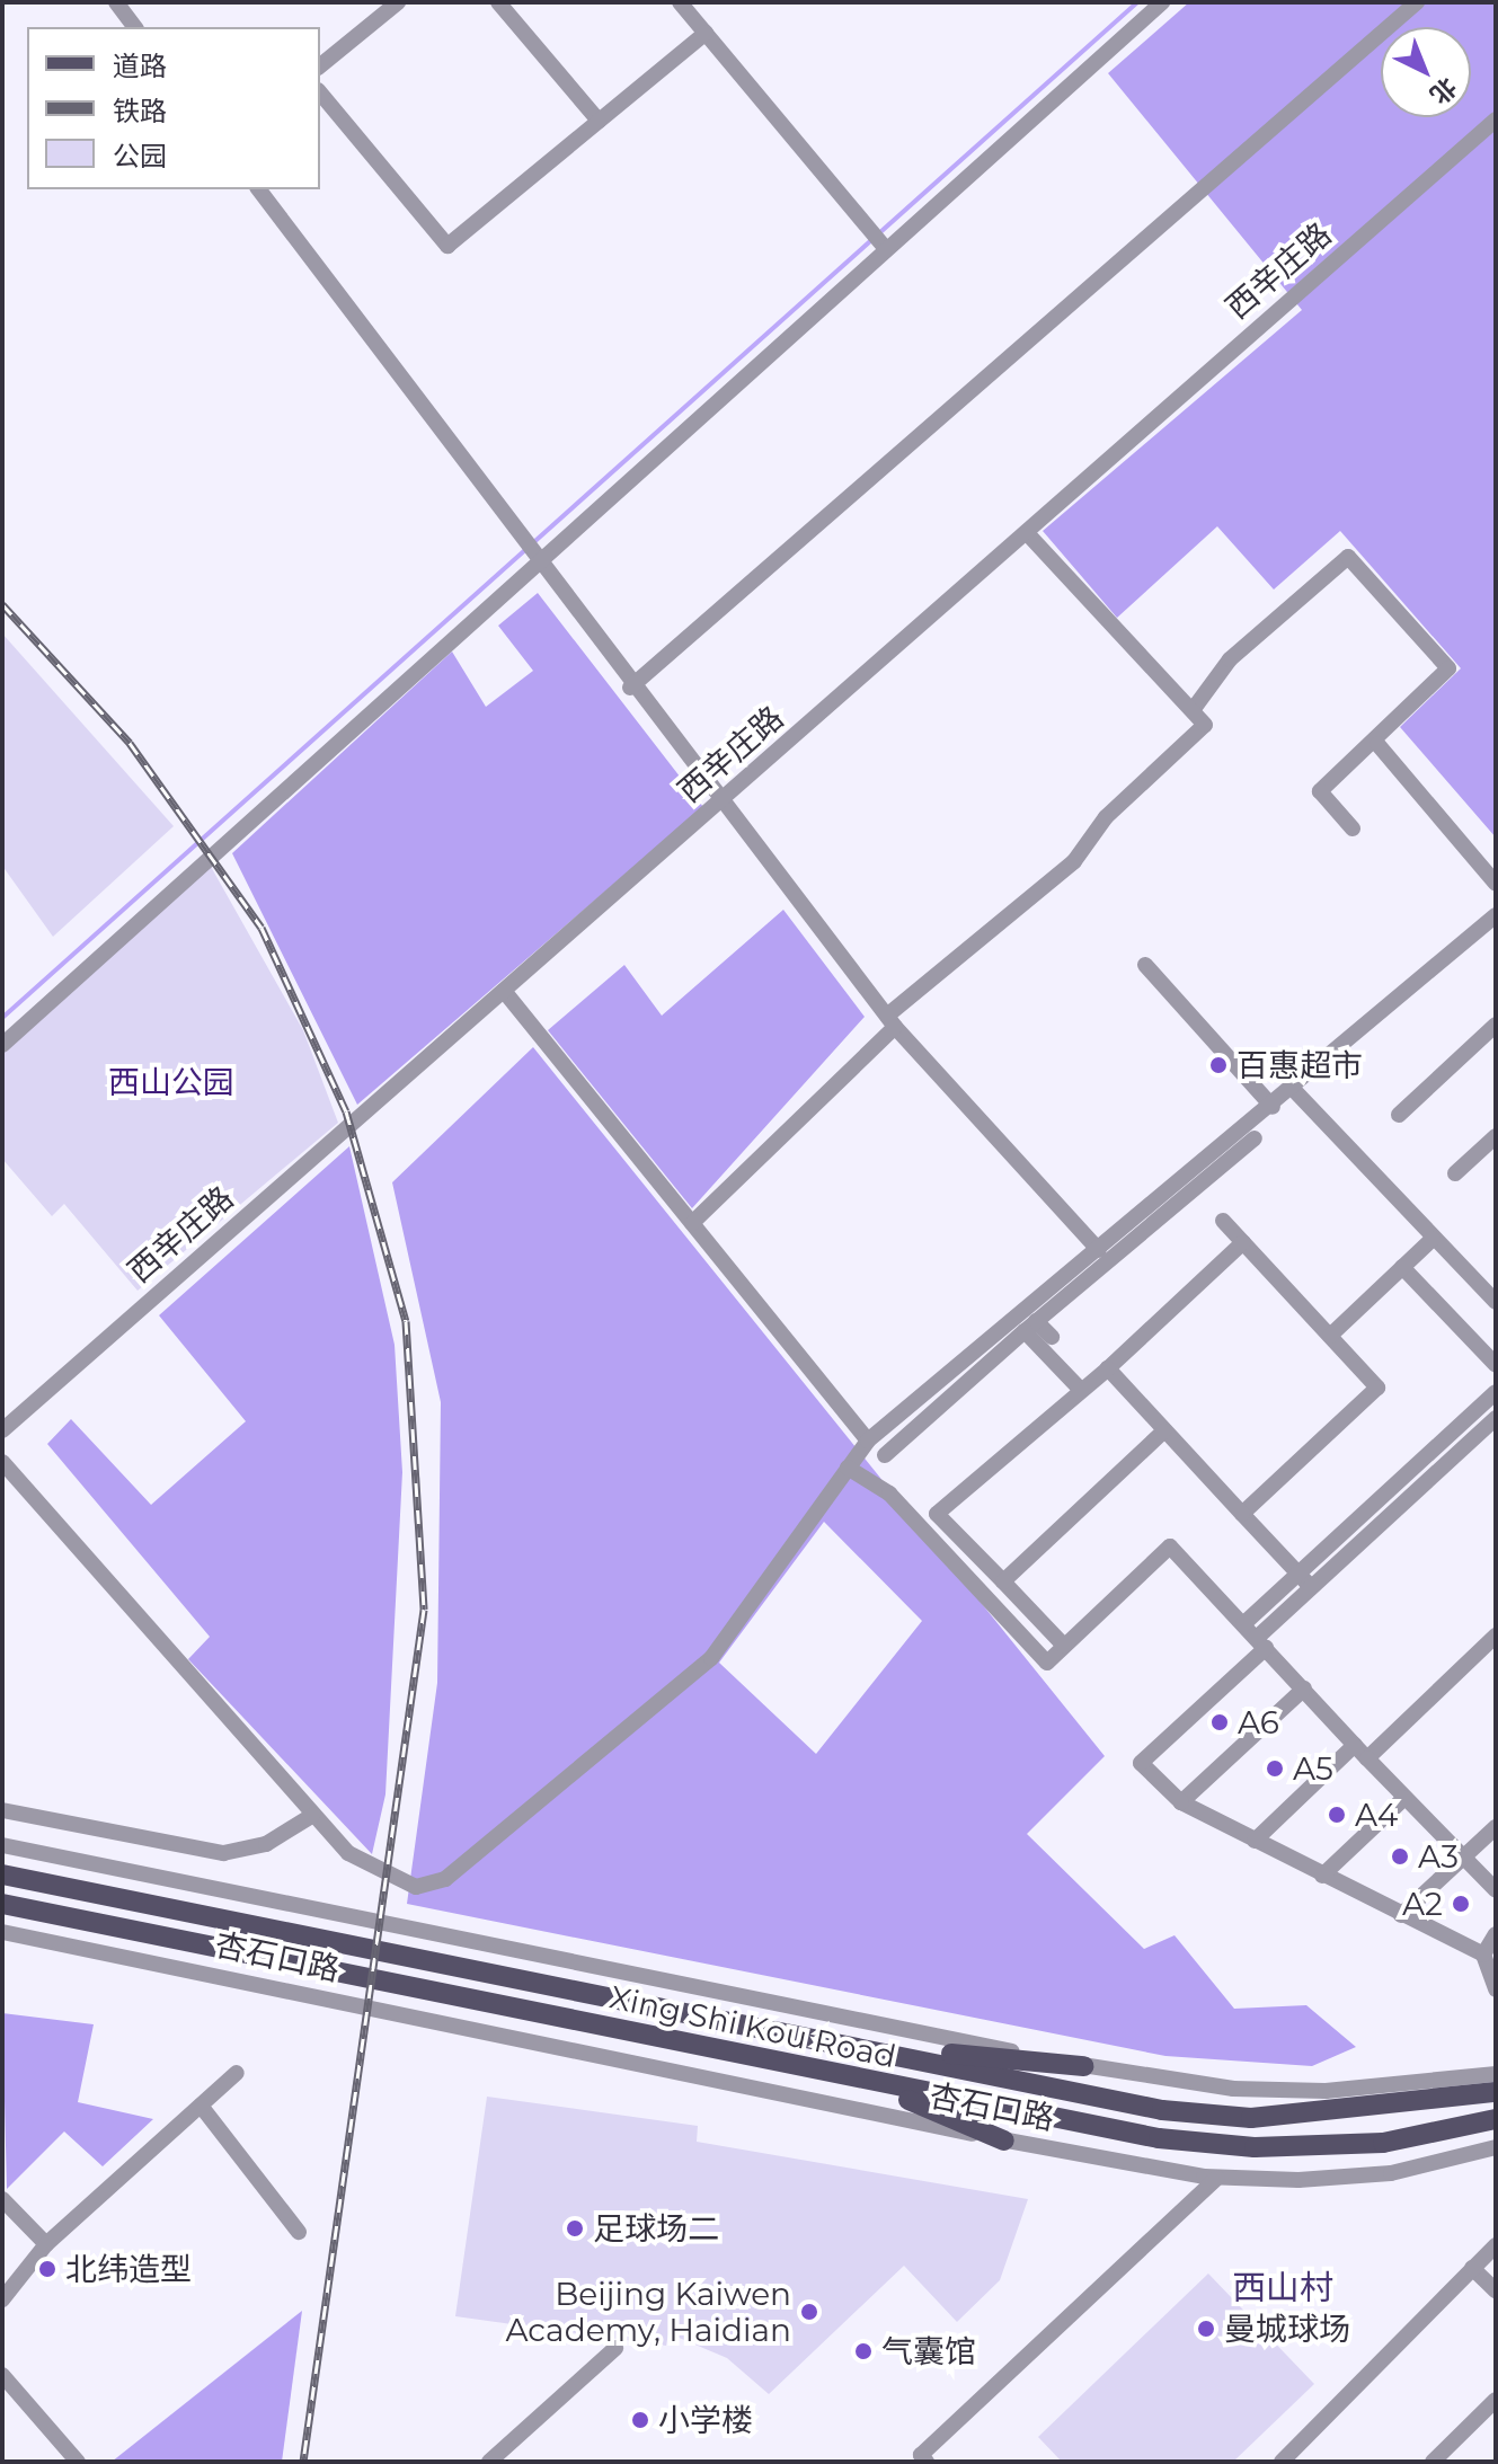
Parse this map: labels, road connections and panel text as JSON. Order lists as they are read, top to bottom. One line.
{"streets":{"main road":["Xing Shi Kou Road"],"street":["西辛庄路","杏石口路"]},"districts":["西山村"],"parks":["西山公园"],"places":["百惠超市","A6","A5","A4","A3","A2","足球场二","北纬造型","Beijing Kaiwen Academy, Haidian","曼城球场","气囊馆","小学楼"],"legend":["道路","铁路","公园"],"north":"bottom right"}
